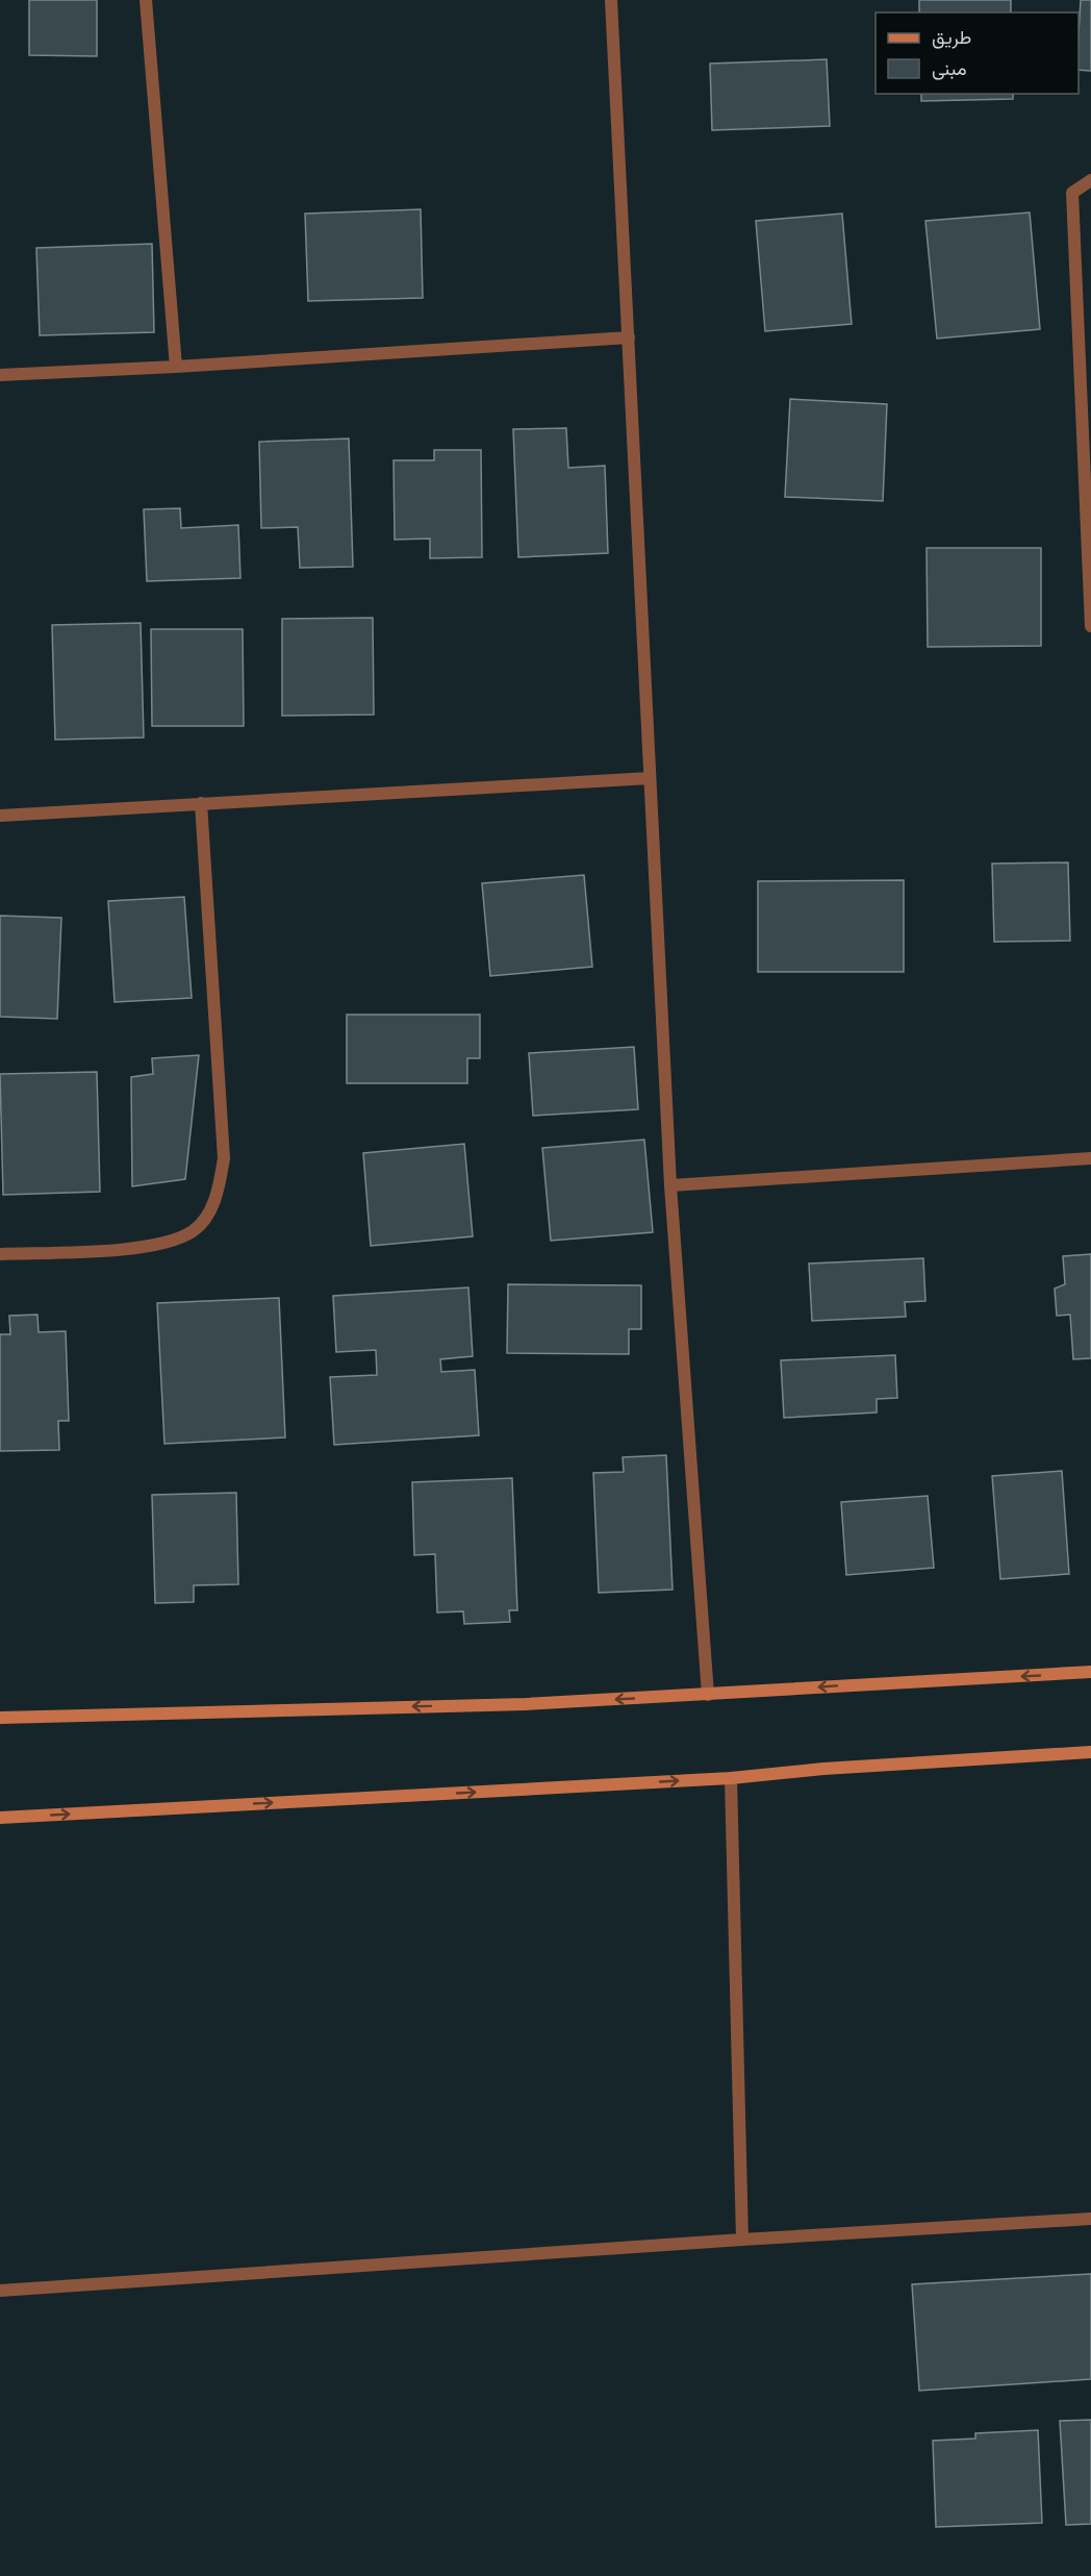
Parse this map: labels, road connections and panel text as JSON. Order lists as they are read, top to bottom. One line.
{"legend":["طريق","مبنى"]}
